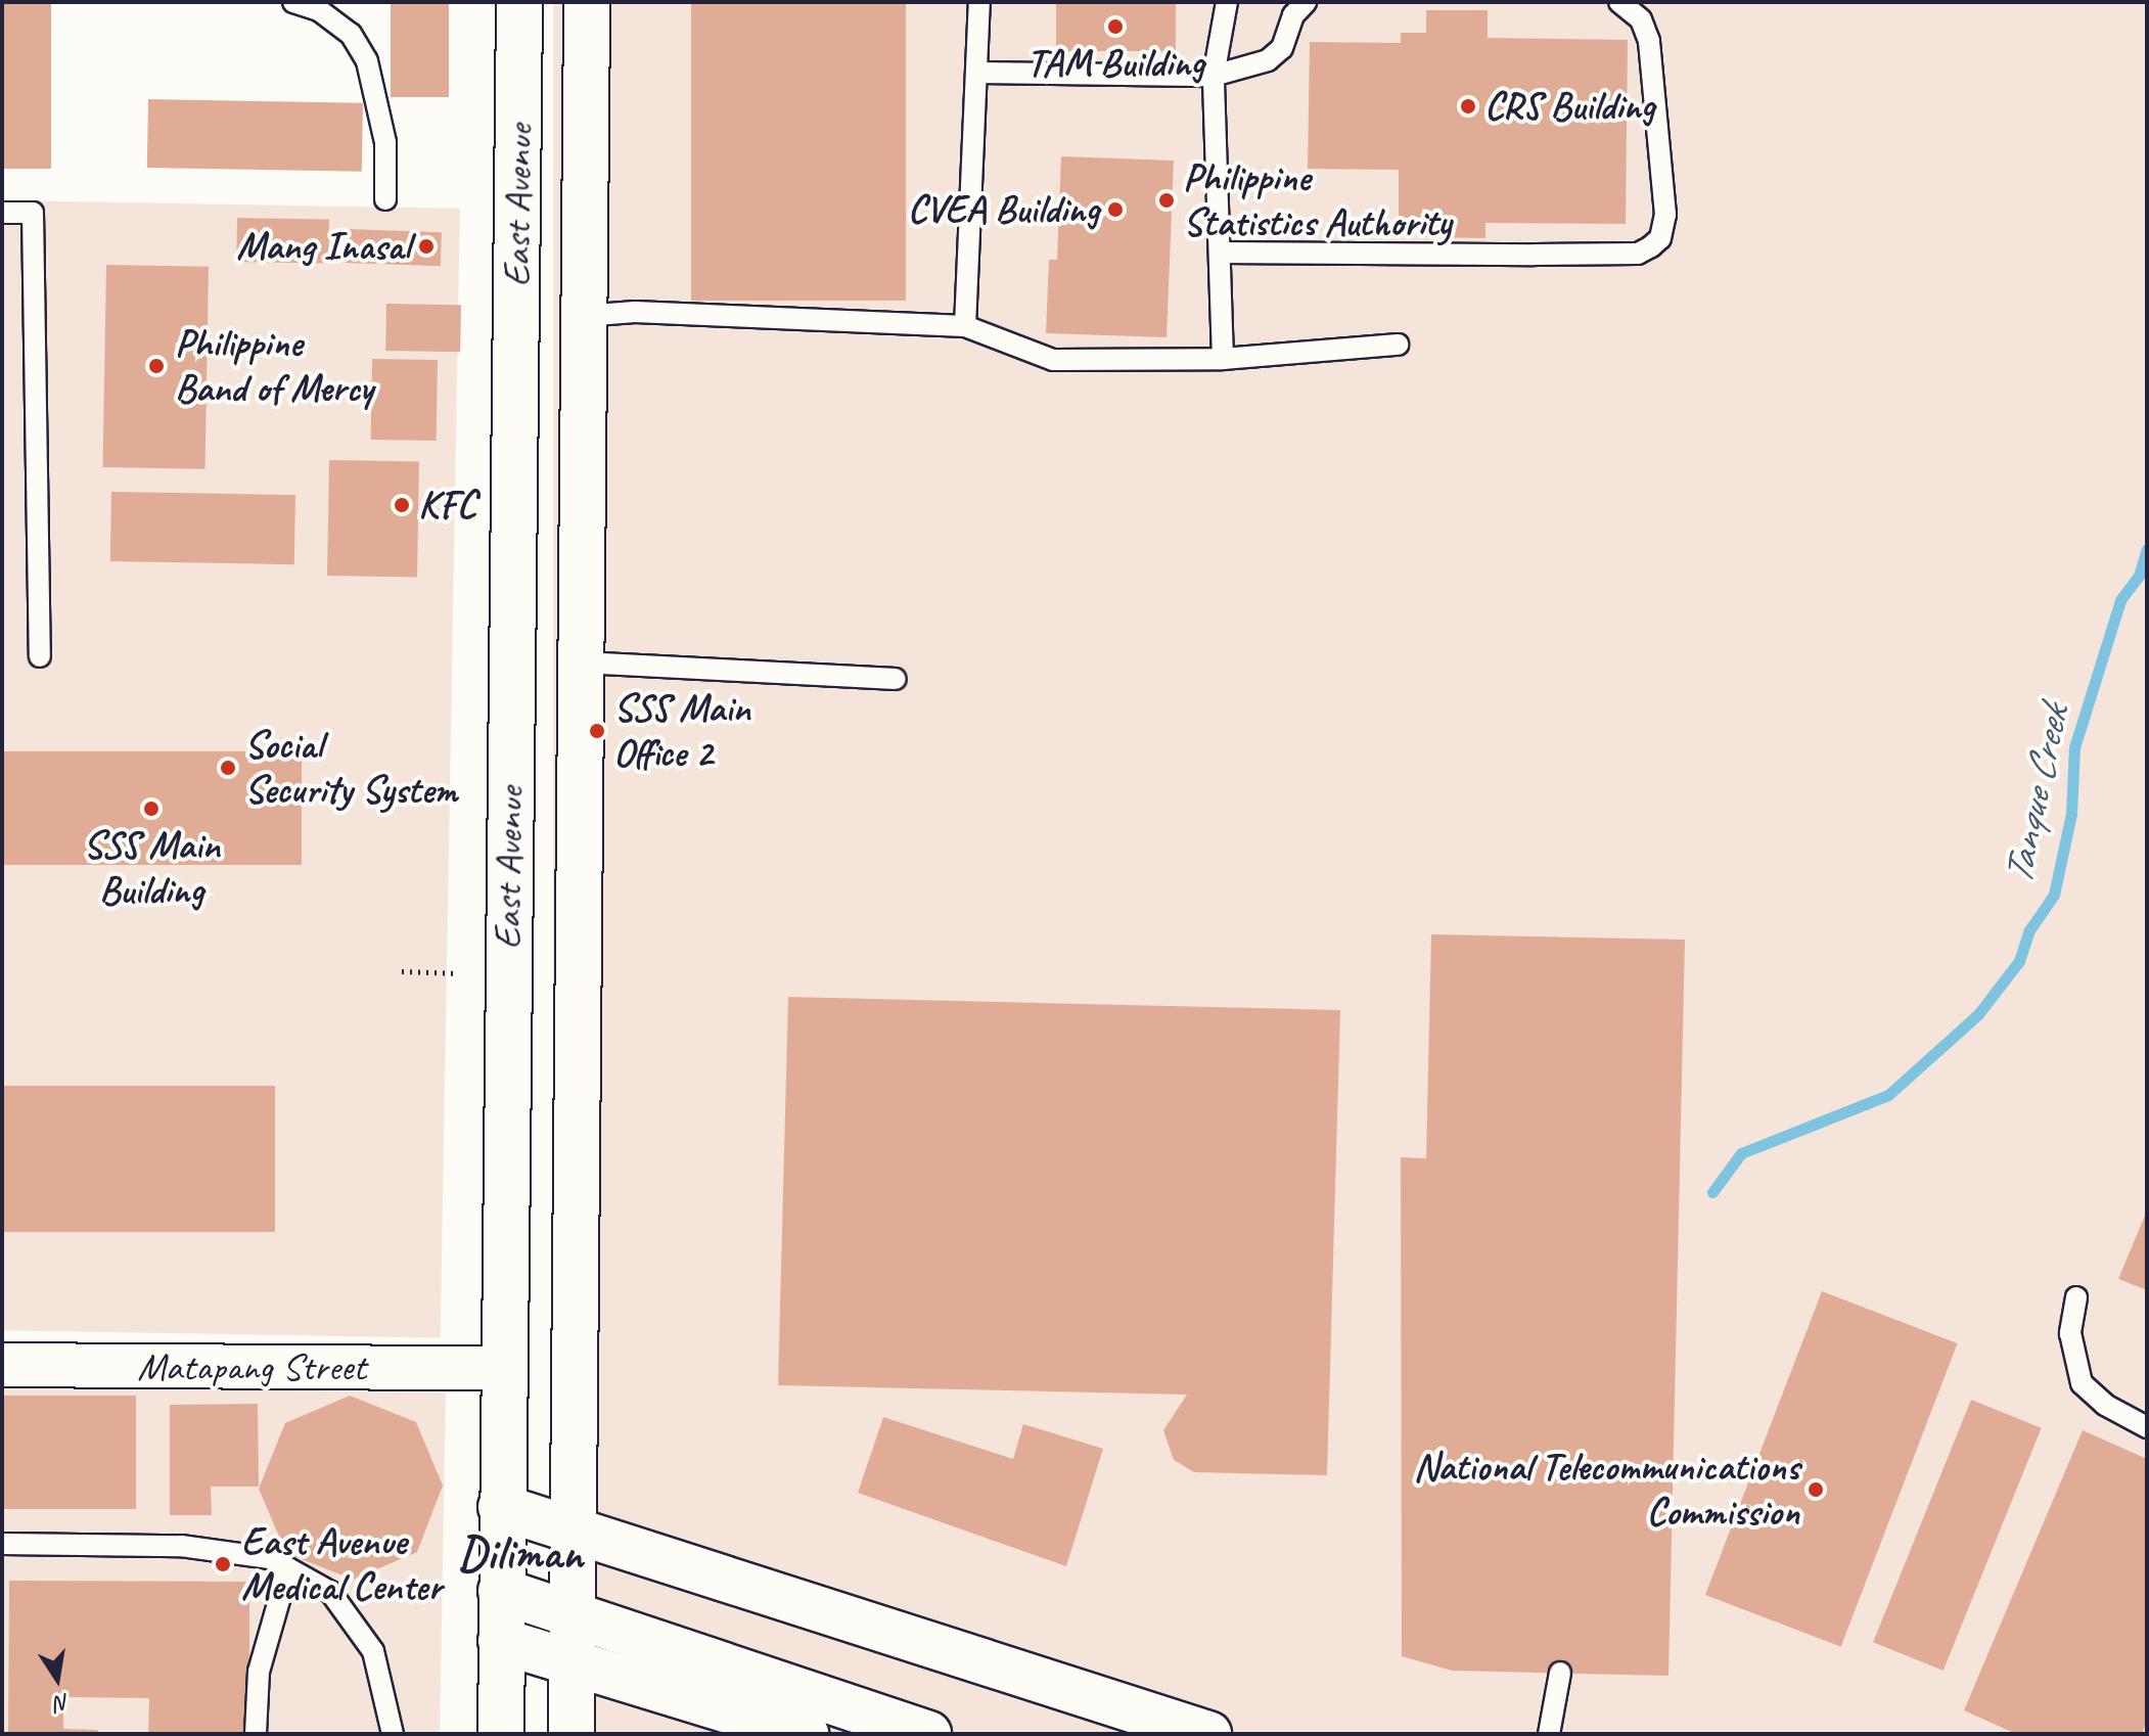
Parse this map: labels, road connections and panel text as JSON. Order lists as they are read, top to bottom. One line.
{"streets":{"main road":["East Avenue"],"street":["Matapang Street"]},"crossings":[["East Avenue","Matapang Street"]],"districts":["Diliman"],"water":["Tanque Creek"],"places":["TAM Building","CRS Building","Philippine Statistics Authority","CVEA Building","Mang Inasal","Philippine Band of Mercy","KFC","SSS Main Office 2","Social Security System","SSS Main Building","National Telecommunications Commission","East Avenue Medical Center"],"north":"bottom"}
